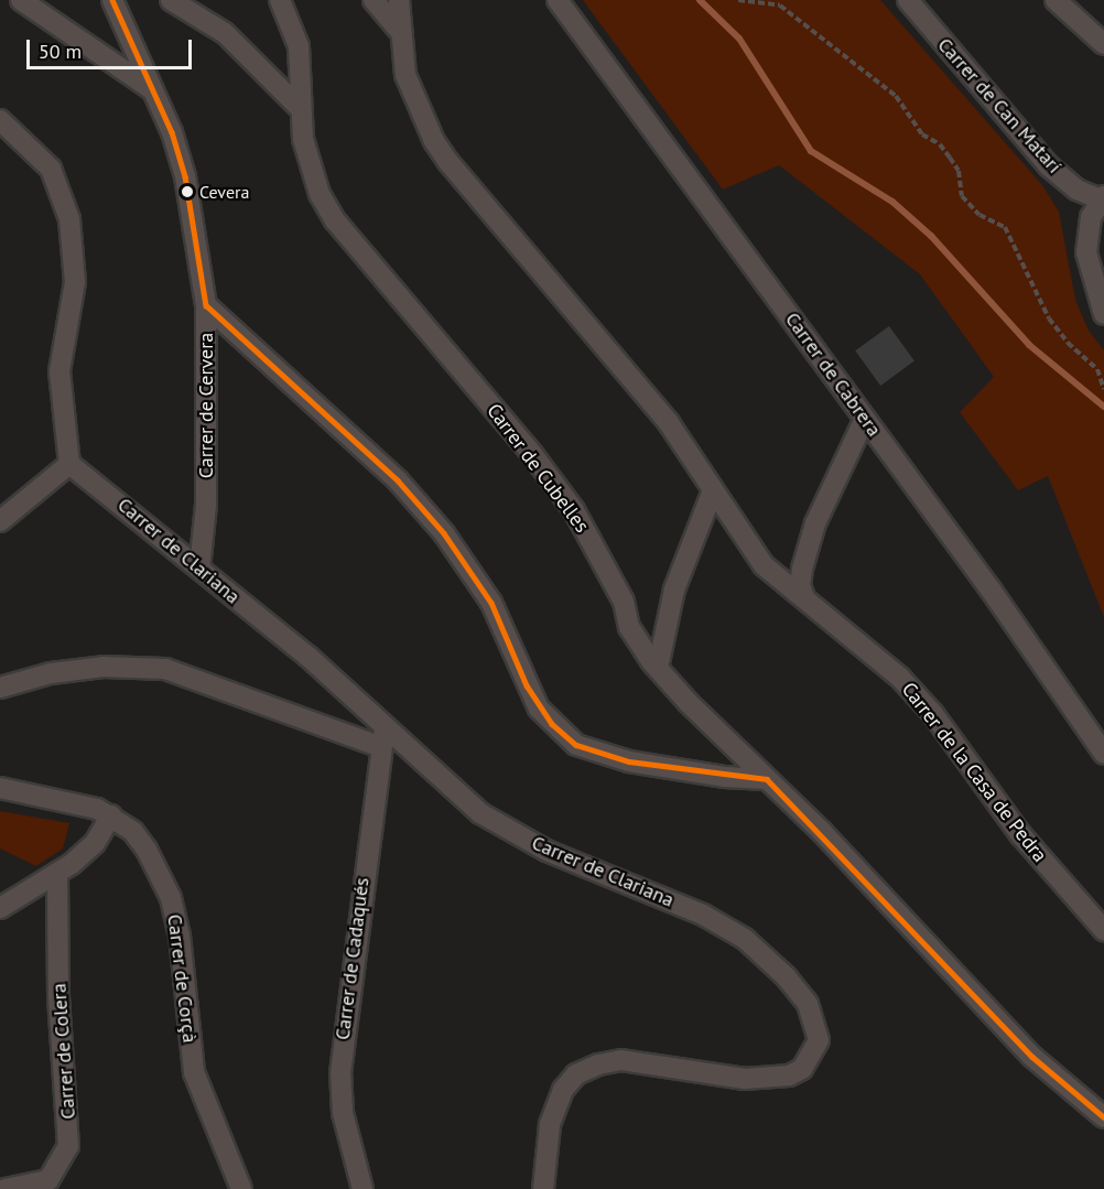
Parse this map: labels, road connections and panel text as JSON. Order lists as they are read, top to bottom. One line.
{"streets":{"street":["Carrer de Can Matarí","Carrer de Cabrera","Carrer de Cervera","Carrer de Cubelles","Carrer de Clariana","Carrer de la Casa de Pedra","Carrer de Cadaqués","Carrer de Corçà","Carrer de Colera"]},"crossings":[["Carrer de Cervera","Carrer de Clariana"],["Carrer de Clariana","Carrer de Cadaqués"]],"places":["Cevera"],"scale_bar":"50 m"}
